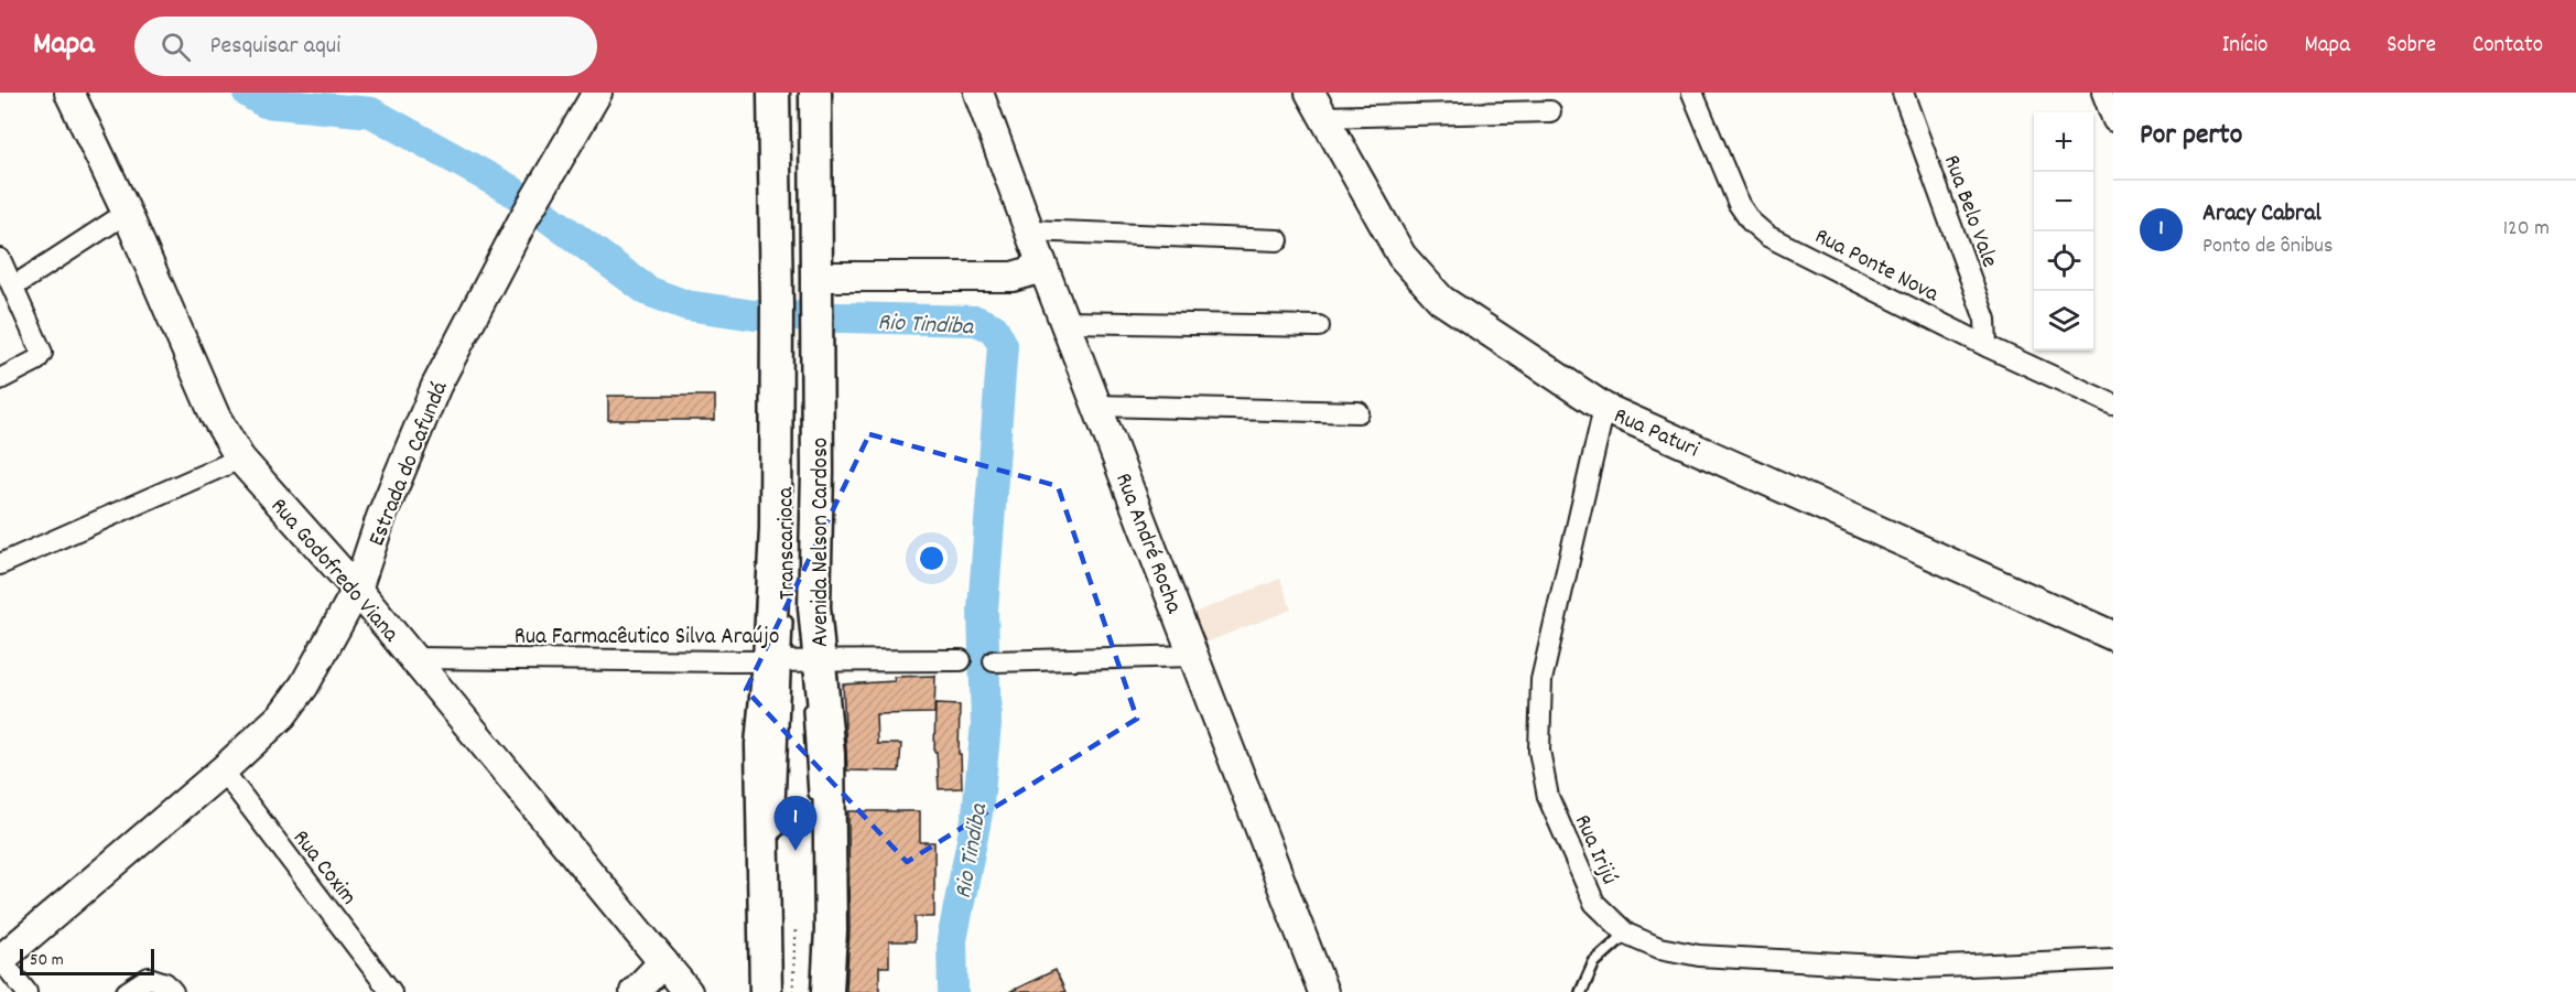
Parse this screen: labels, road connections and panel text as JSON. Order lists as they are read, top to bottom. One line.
{"streets":{"main road":["Rua Paturi","Estrada do Cafundá","Avenida Nelson Cardoso","Rua André Rocha","Rua Godofredo Viana"],"street":["Rua Belo Vale","Rua Ponte Nova","Rua Farmacêutico Silva Araújo","Rua Irijú","Rua Coxim"],"lane":["Transcarioca"]},"crossings":[["Rua Belo Vale","Rua Ponte Nova"],["Rua Paturi","Rua Irijú"],["Estrada do Cafundá","Rua Godofredo Viana"],["Estrada do Cafundá","Rua Coxim"],["Avenida Nelson Cardoso","Transcarioca"],["Avenida Nelson Cardoso","Rua Farmacêutico Silva Araújo"],["Transcarioca","Rua Farmacêutico Silva Araújo"],["Rua Godofredo Viana","Rua Farmacêutico Silva Araújo"]],"water":["Rio Tindiba"],"scale_bar":"50 m","page":{"header":"Mapa","search":"Pesquisar aqui","nav":["Início","Mapa","Sobre","Contato"],"heading":"Por perto","map_buttons":["+","−"],"list":[{"mark":"1","name":"Aracy Cabral","note":"Ponto de ônibus","value":"120 m"}],"pins":"1","scale":"50 m"}}
